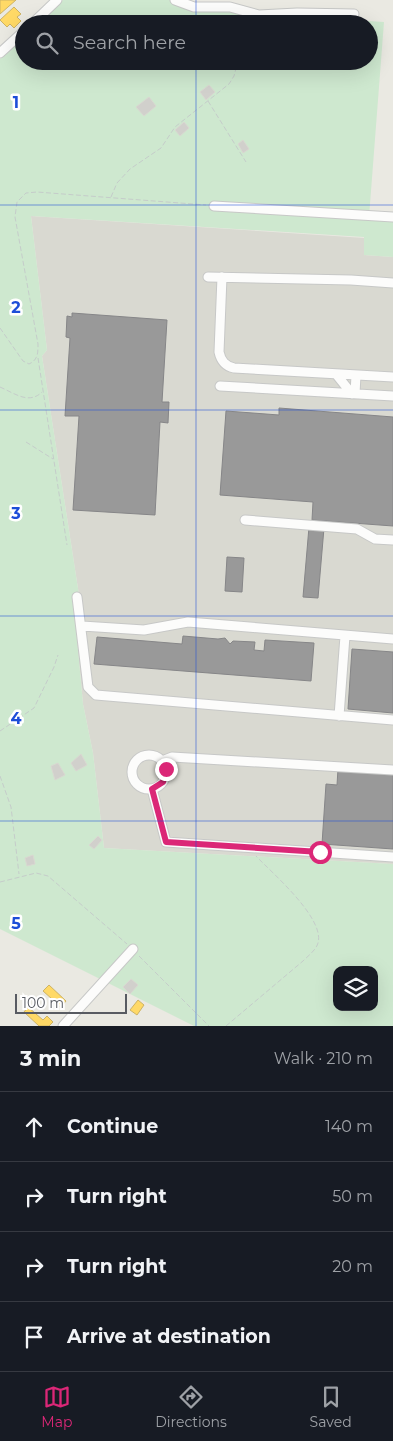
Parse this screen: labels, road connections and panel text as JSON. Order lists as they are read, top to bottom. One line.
{"scale_bar":"100 m","page":{"search":"Search here","scale":"100 m","heading":["3 min","Walk · 210 m"],"list":[["Continue","140 m"],["Turn right","50 m"],["Turn right","20 m"],"Arrive at destination"],"nav":["Map","Directions","Saved"]},"grid":{"rows":["1","2","3","4","5"]}}
